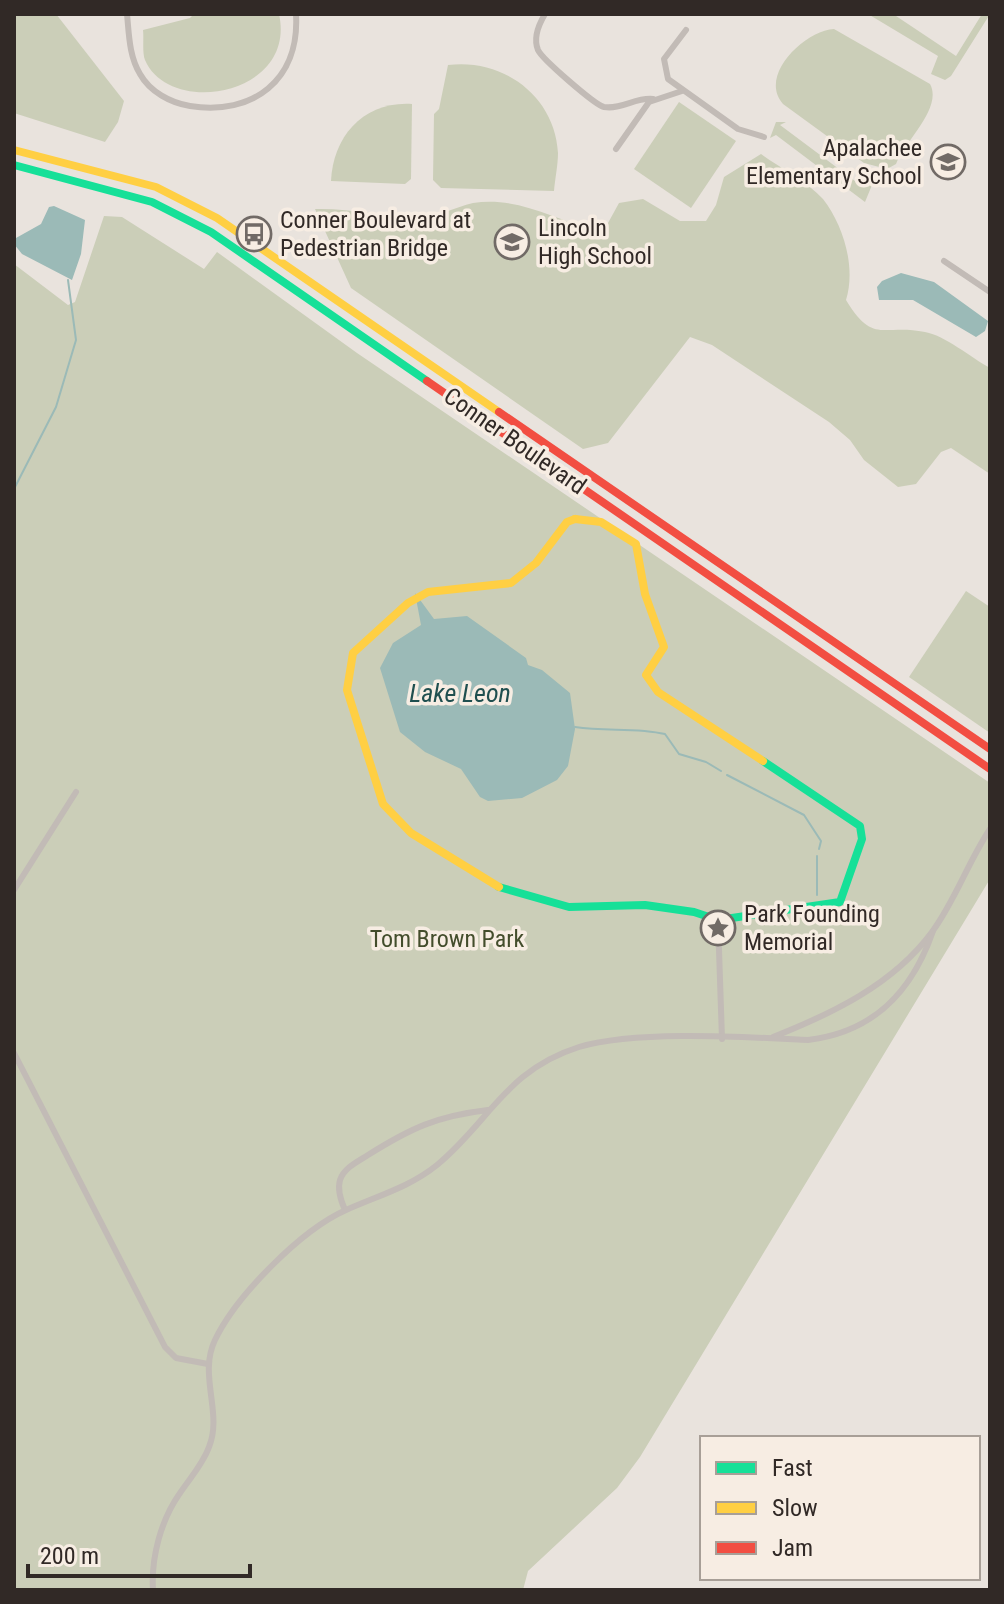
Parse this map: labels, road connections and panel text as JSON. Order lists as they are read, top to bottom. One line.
{"streets":{"main road":["Conner Boulevard"]},"water":["Lake Leon"],"parks":["Tom Brown Park"],"places":{"school or university":["Apalachee Elementary School","Lincoln High School"],"bus stop":["Conner Boulevard at Pedestrian Bridge"],"place":["Park Founding Memorial"]},"legend":["Fast","Slow","Jam"],"scale_bar":"200 m"}
